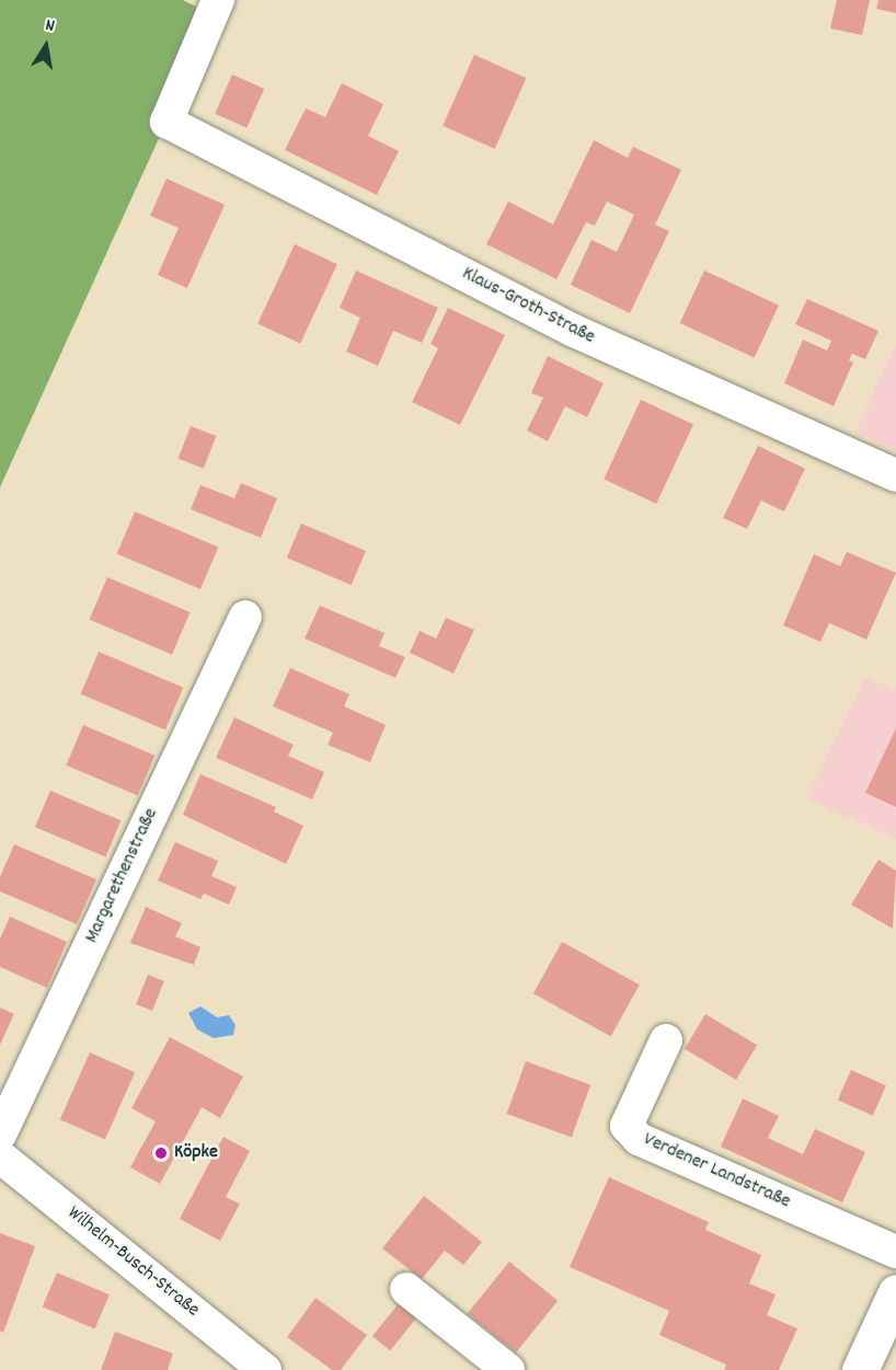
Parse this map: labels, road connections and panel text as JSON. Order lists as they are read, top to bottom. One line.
{"streets":{"street":["Klaus-Groth-Straße","Margarethenstraße","Verdener Landstraße","Wilhelm-Busch-Straße"]},"places":["Köpke"],"north":"top"}
